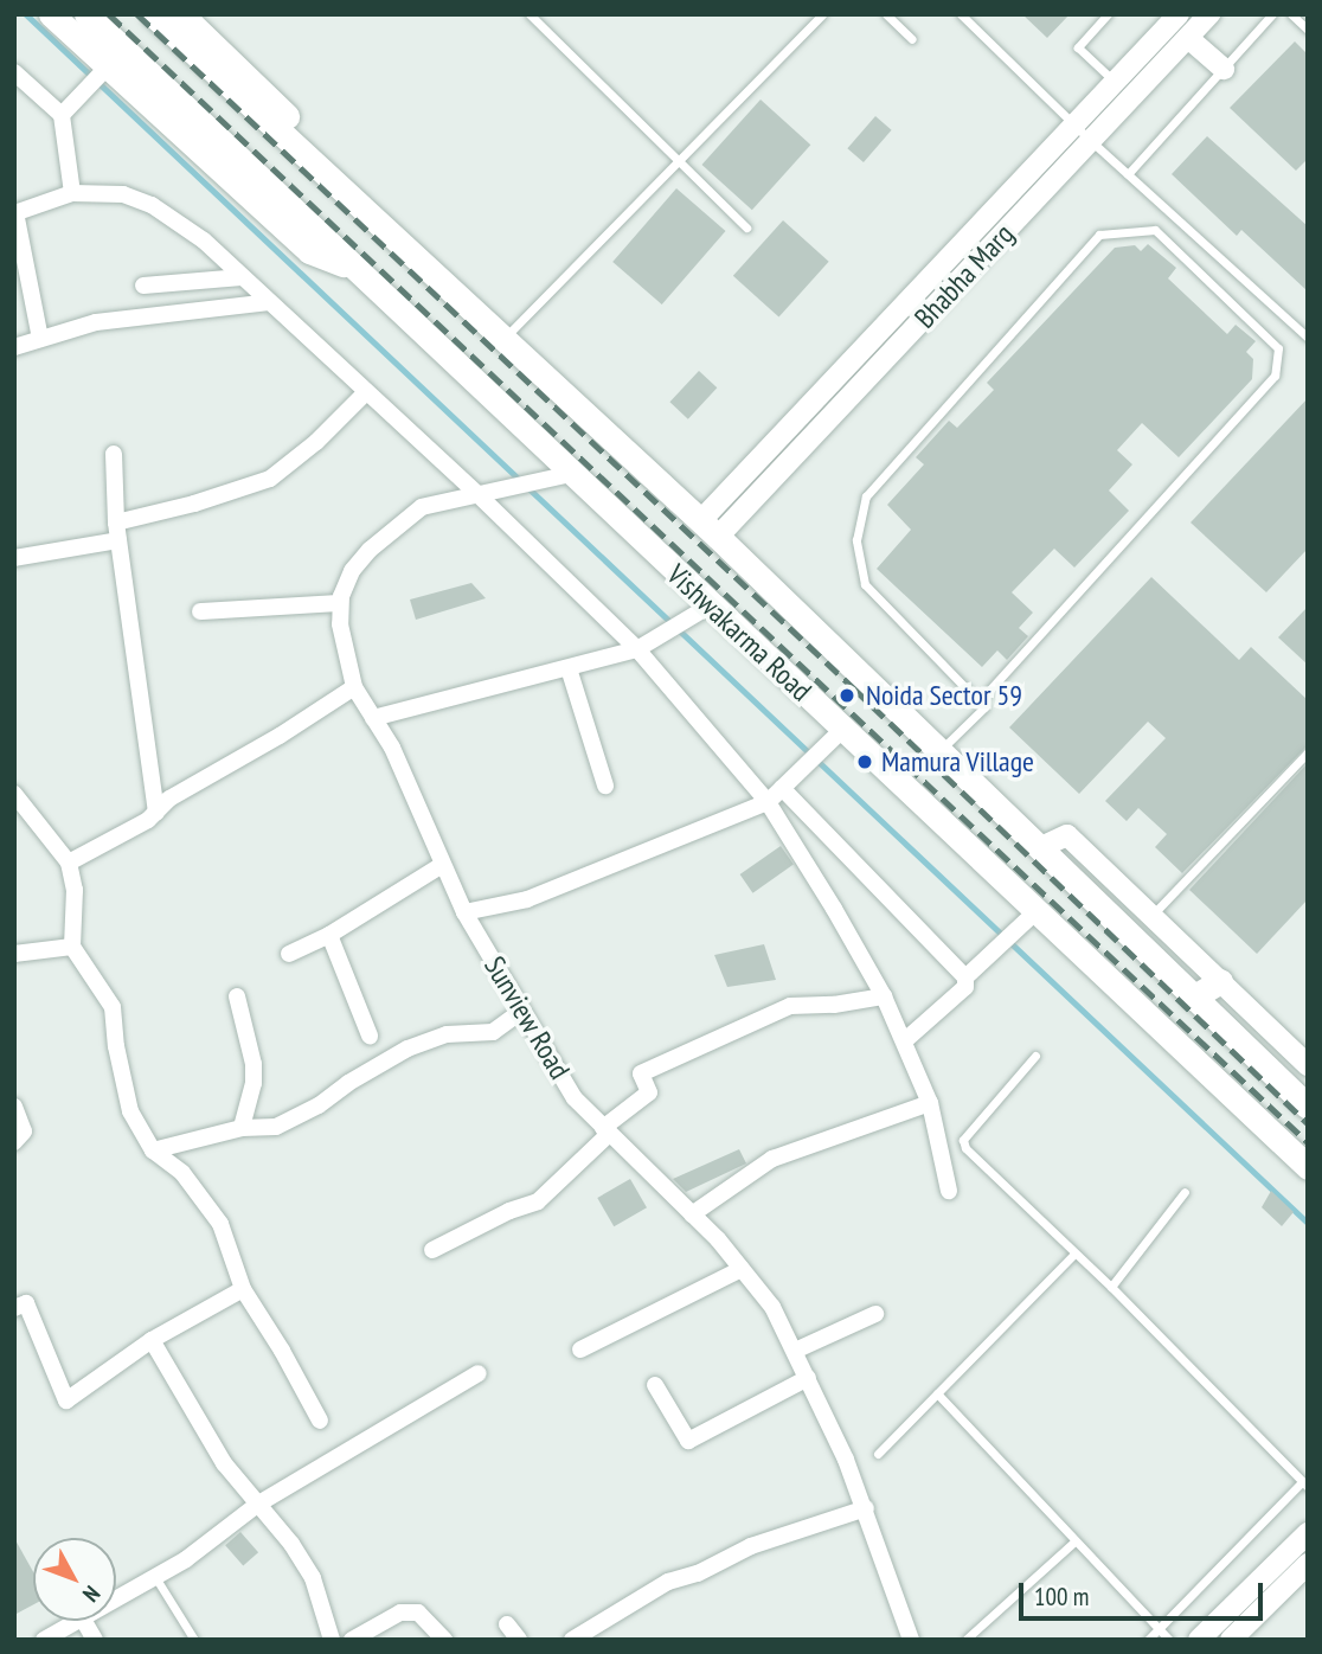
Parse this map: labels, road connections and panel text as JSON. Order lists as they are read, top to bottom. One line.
{"streets":{"main road":["Vishwakarma Road"],"street":["Bhabha Marg","Sunview Road"]},"crossings":[["Bhabha Marg","Vishwakarma Road"],["Vishwakarma Road","Sunview Road"]],"places":["Noida Sector 59","Mamura Village"],"scale_bar":"100 m","north":"bottom right"}
